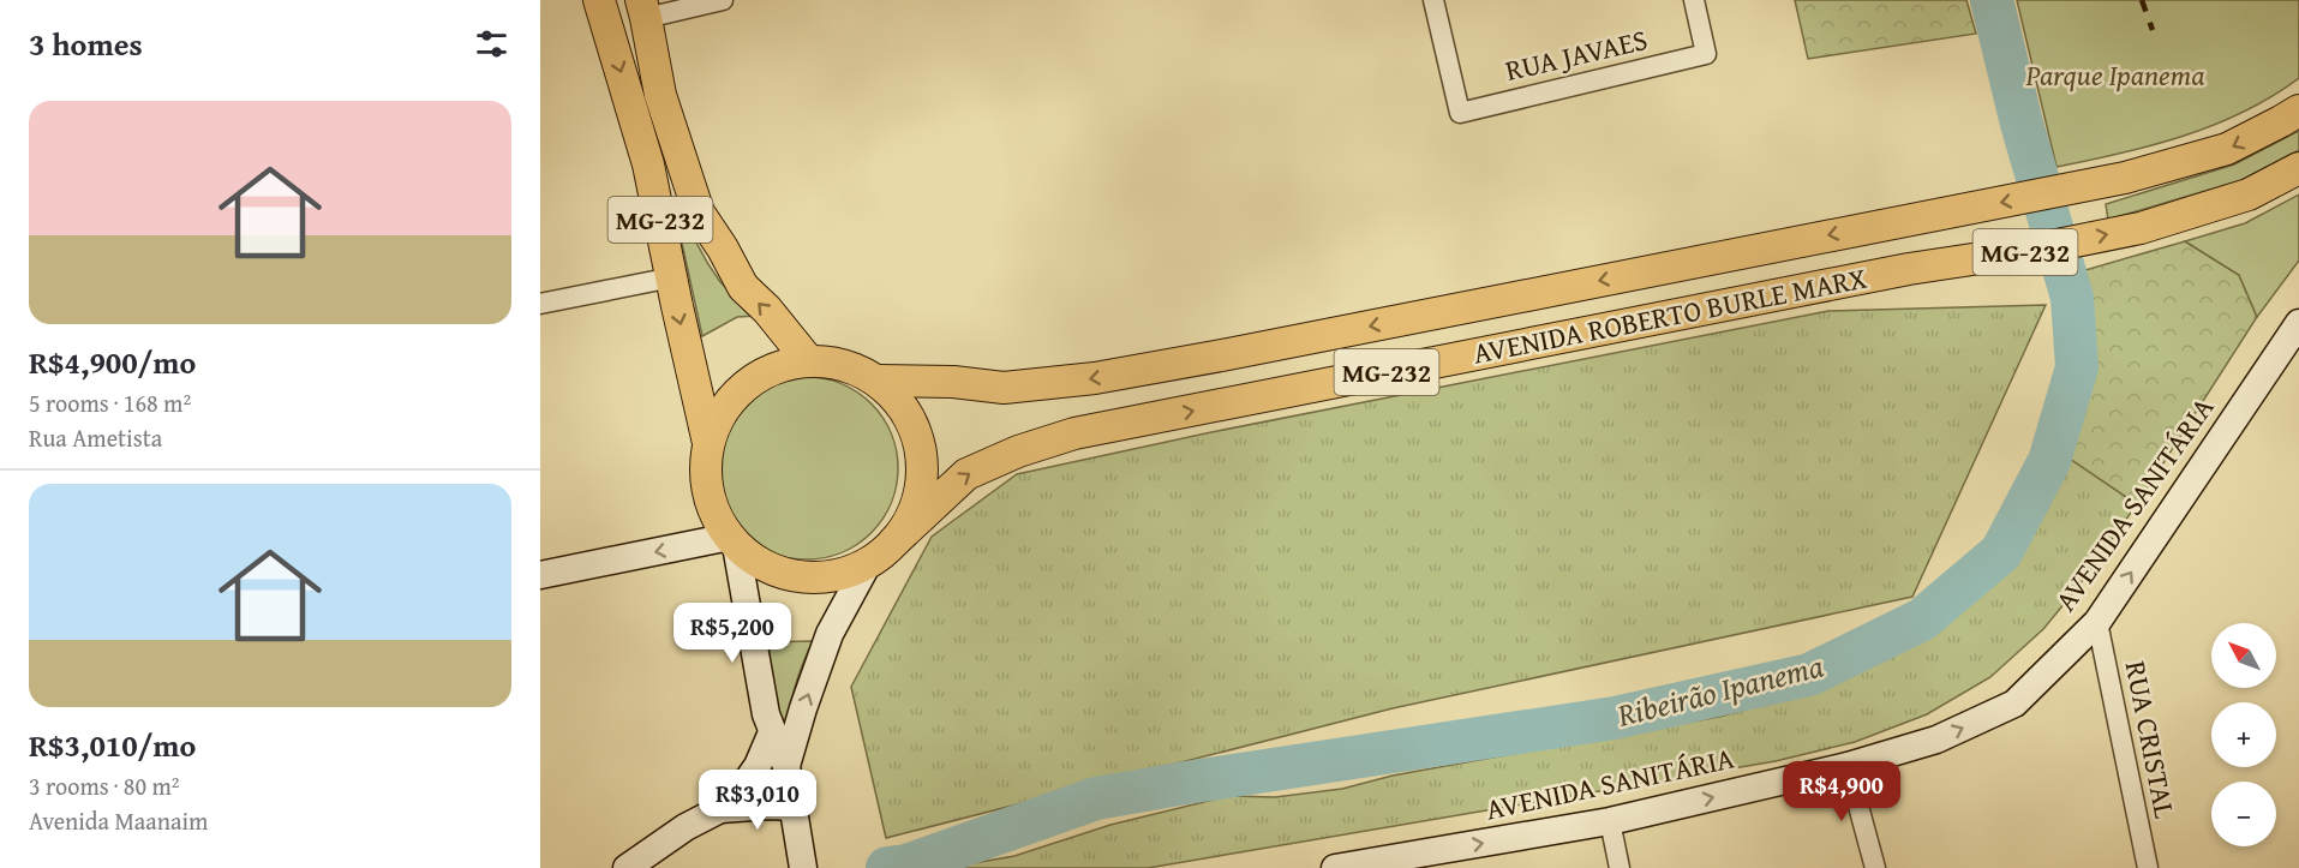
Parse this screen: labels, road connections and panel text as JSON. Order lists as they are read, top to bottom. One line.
{"streets":{"main road":["MG-232","AVENIDA ROBERTO BURLE MARX"],"street":["RUA JAVAES","AVENIDA SANITÁRIA","RUA CRISTAL"]},"crossings":[["MG-232","AVENIDA ROBERTO BURLE MARX"],["AVENIDA SANITÁRIA","RUA CRISTAL"]],"one_way":["AVENIDA SANITÁRIA"],"water":["Ribeirão Ipanema"],"parks":["Parque Ipanema"],"north":"top left","page":{"heading":"3 homes","list":[{"name":"R$4,900/mo","note":"5 rooms · 168 m² · Rua Ametista"},{"name":"R$3,010/mo","note":"3 rooms · 80 m² · Avenida Maanaim"}],"price":["R$5,200","R$4,900","R$3,010"],"map_buttons":["+","−"]}}
